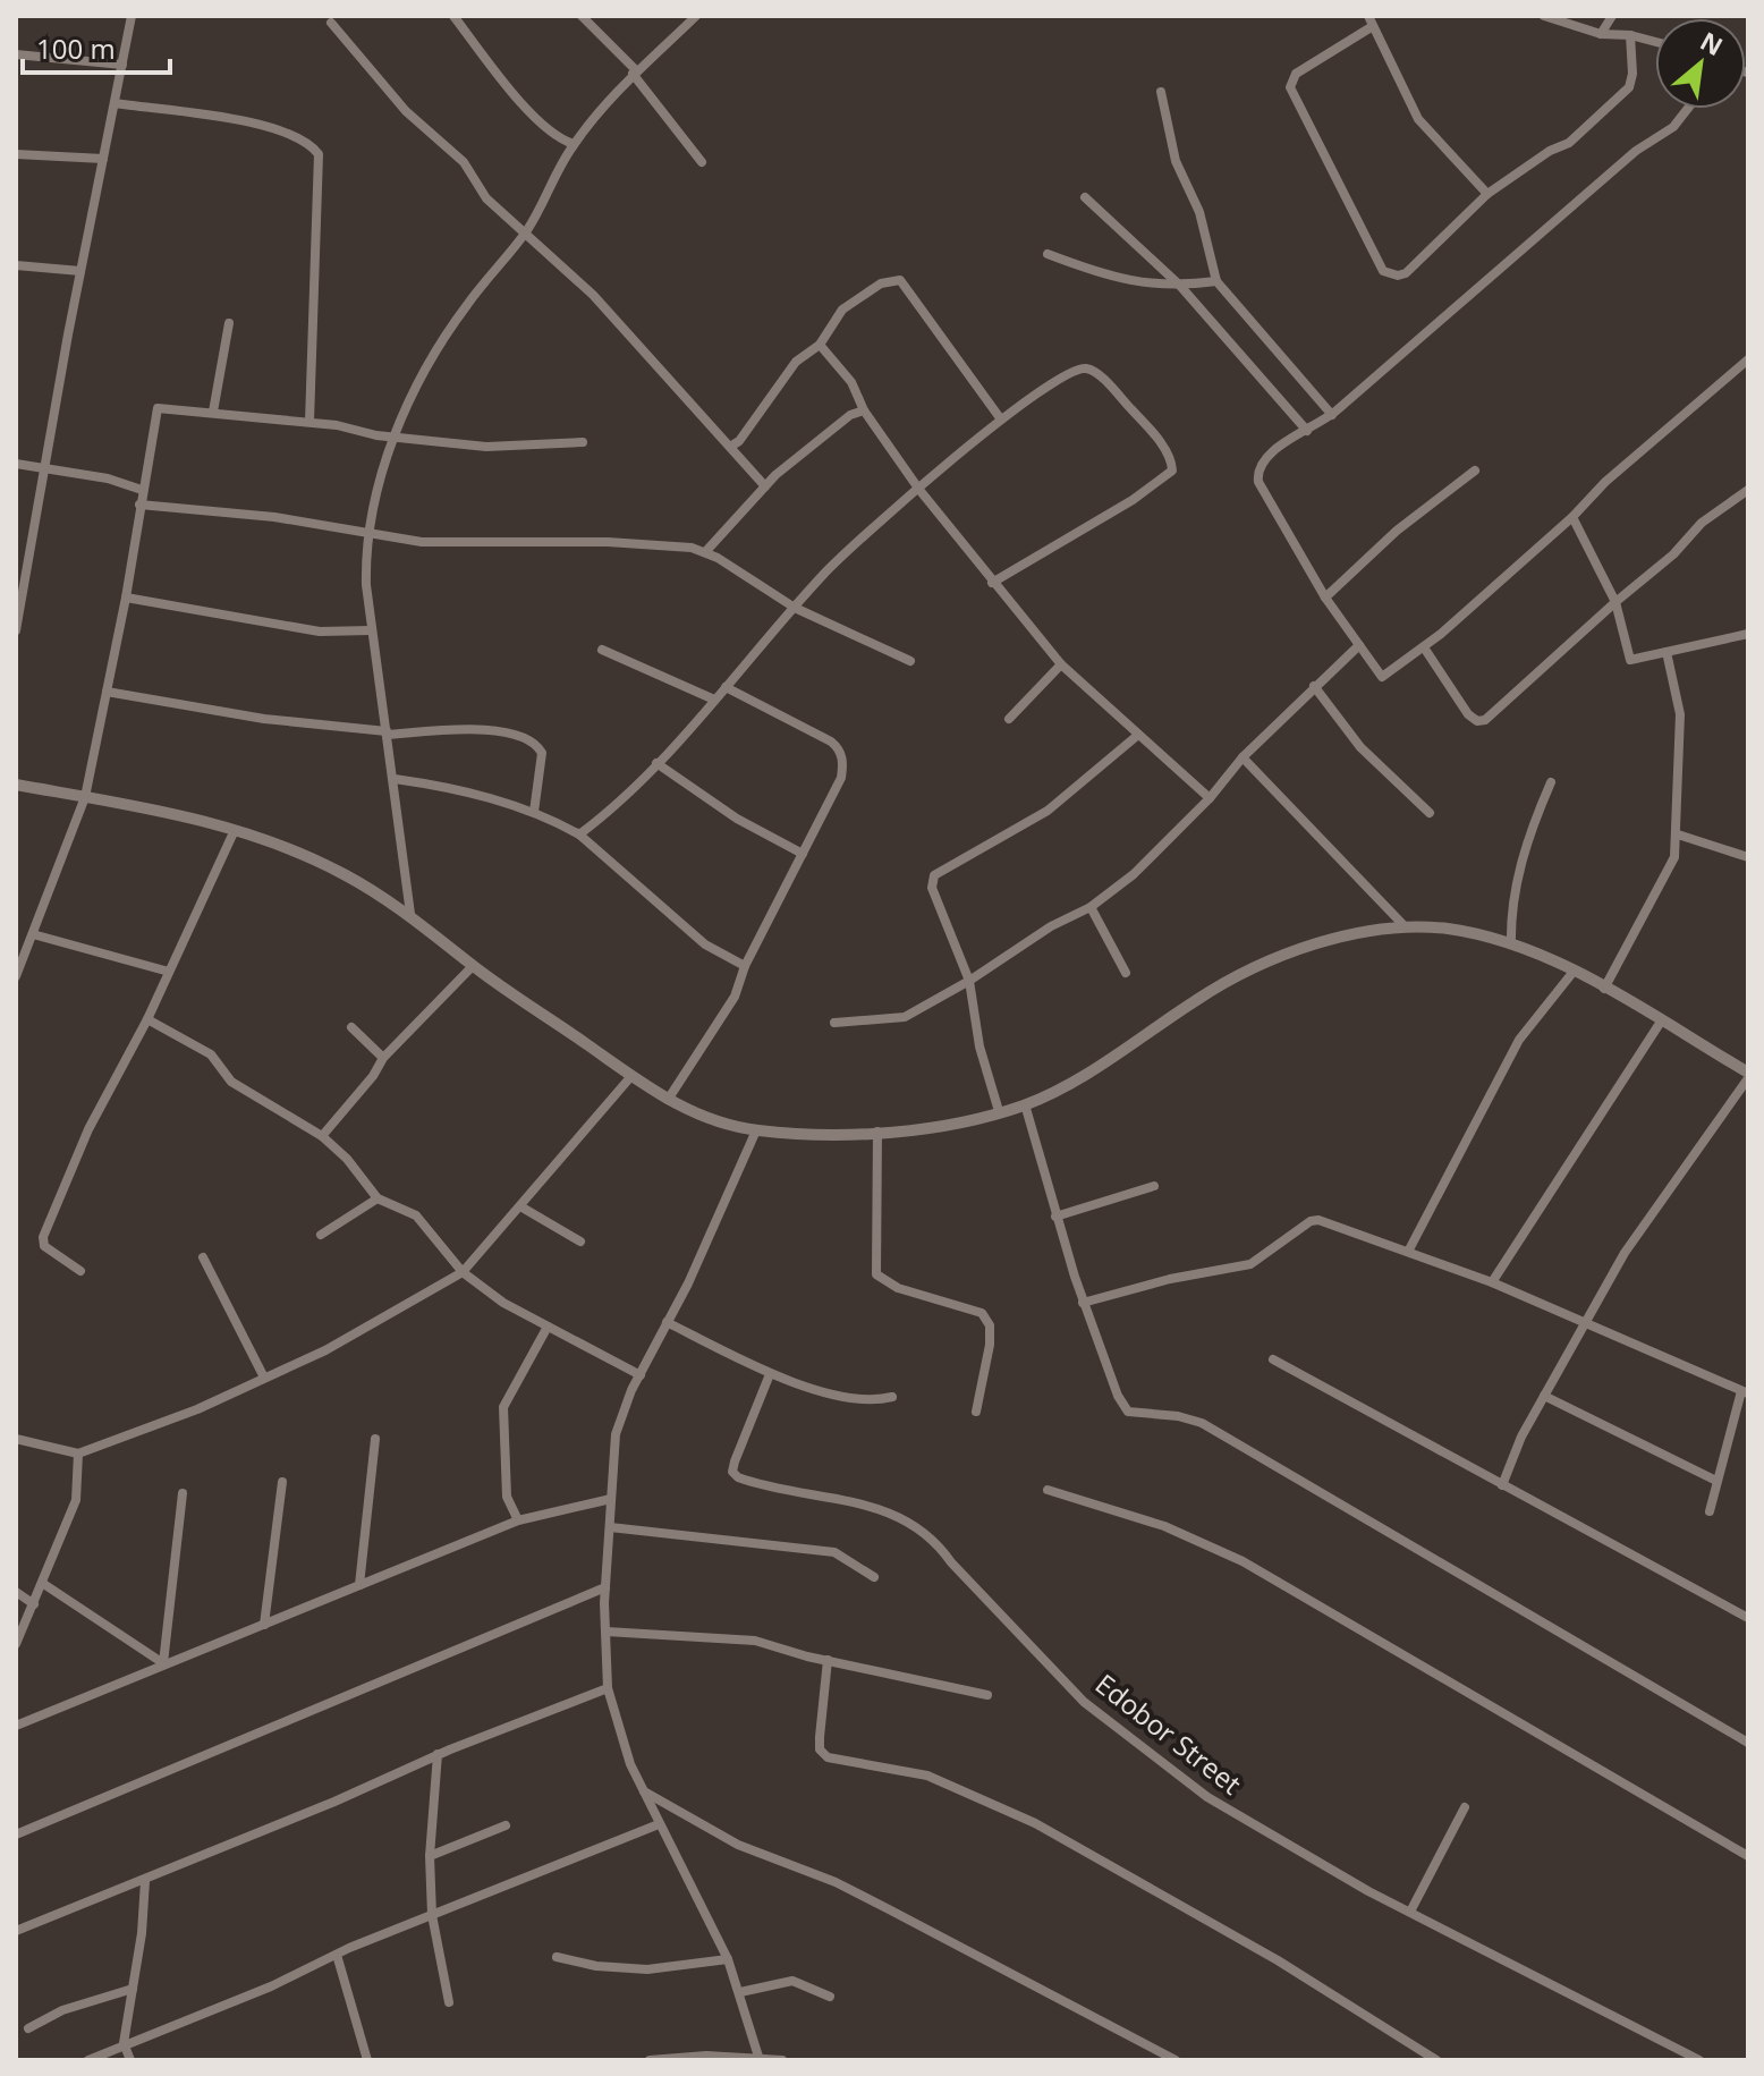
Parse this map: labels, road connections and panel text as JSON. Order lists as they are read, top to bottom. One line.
{"streets":{"street":["Edobor Street"]},"scale_bar":"100 m","north":"top right"}
